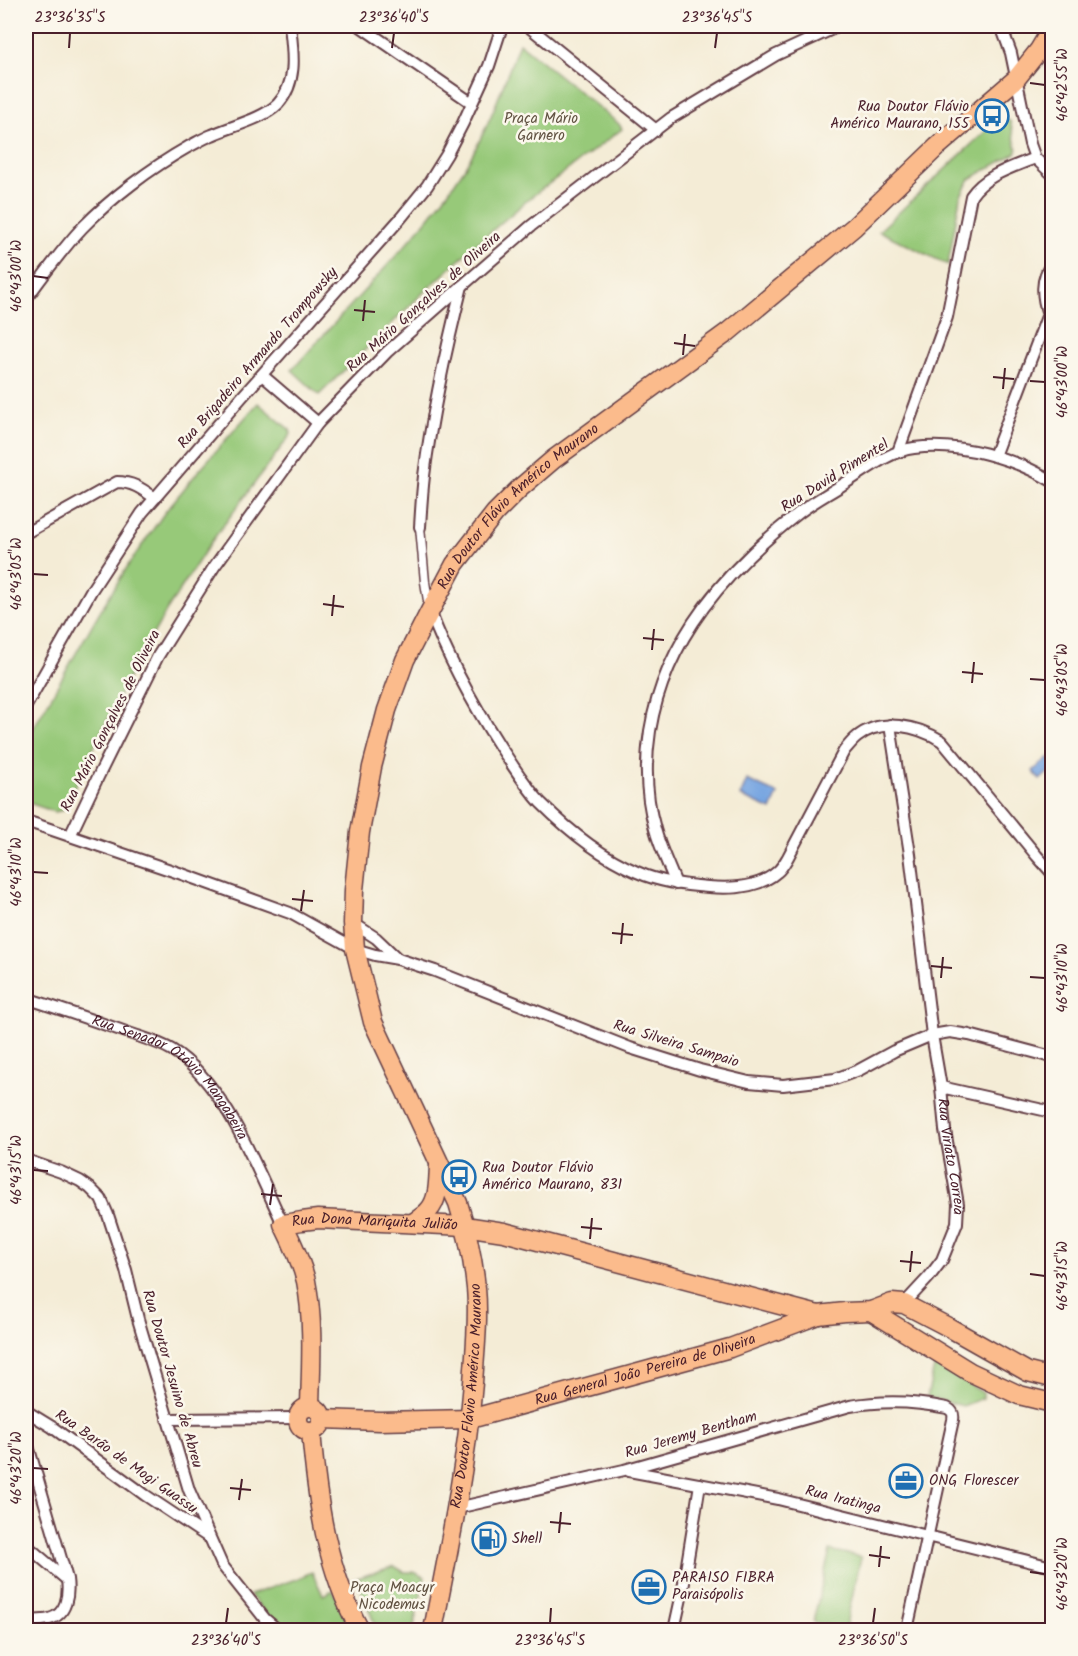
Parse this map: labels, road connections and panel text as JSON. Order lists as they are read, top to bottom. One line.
{"streets":{"main road":["Rua Doutor Flávio Américo Maurano","Rua Senador Otávio Mangabeira","Rua Dona Mariquita Julião","Rua General João Pereira de Oliveira"],"street":["Rua Mário Gonçalves de Oliveira","Rua Brigadeiro Armando Trompowsky","Rua David Pimentel","Rua Silveira Sampaio","Rua Viriato Correia","Rua Doutor Jesuino de Abreu","Rua Jeremy Bentham","Rua Barão de Mogi Guassu","Rua Iratinga"]},"crossings":[["Rua Mário Gonçalves de Oliveira","Rua Silveira Sampaio"],["Rua Doutor Flávio Américo Maurano","Rua Silveira Sampaio"],["Rua Doutor Flávio Américo Maurano","Rua Dona Mariquita Julião"],["Rua Doutor Flávio Américo Maurano","Rua General João Pereira de Oliveira"],["Rua Doutor Flávio Américo Maurano","Rua Jeremy Bentham"],["Rua Silveira Sampaio","Rua Viriato Correia"],["Rua Senador Otávio Mangabeira","Rua Dona Mariquita Julião"],["Rua Senador Otávio Mangabeira","Rua General João Pereira de Oliveira"],["Rua Doutor Jesuino de Abreu","Rua Barão de Mogi Guassu"],["Rua Jeremy Bentham","Rua Iratinga"]],"parks":["Praça Mário Garnero","Praça Moacyr Nicodemus"],"places":{"bus stop":["Rua Doutor Flávio Américo Maurano, 155","Rua Doutor Flávio Américo Maurano, 831"],"office":["ONG Florescer","PARAISO FIBRA Paraisópolis"],"fuel station":["Shell"]},"coordinates":["23°36'35\"S","23°36'40\"S","23°36'45\"S","46°42'55\"W","46°43'00\"W","46°43'05\"W","46°43'10\"W","46°43'15\"W","46°43'20\"W","23°36'50\"S"]}
